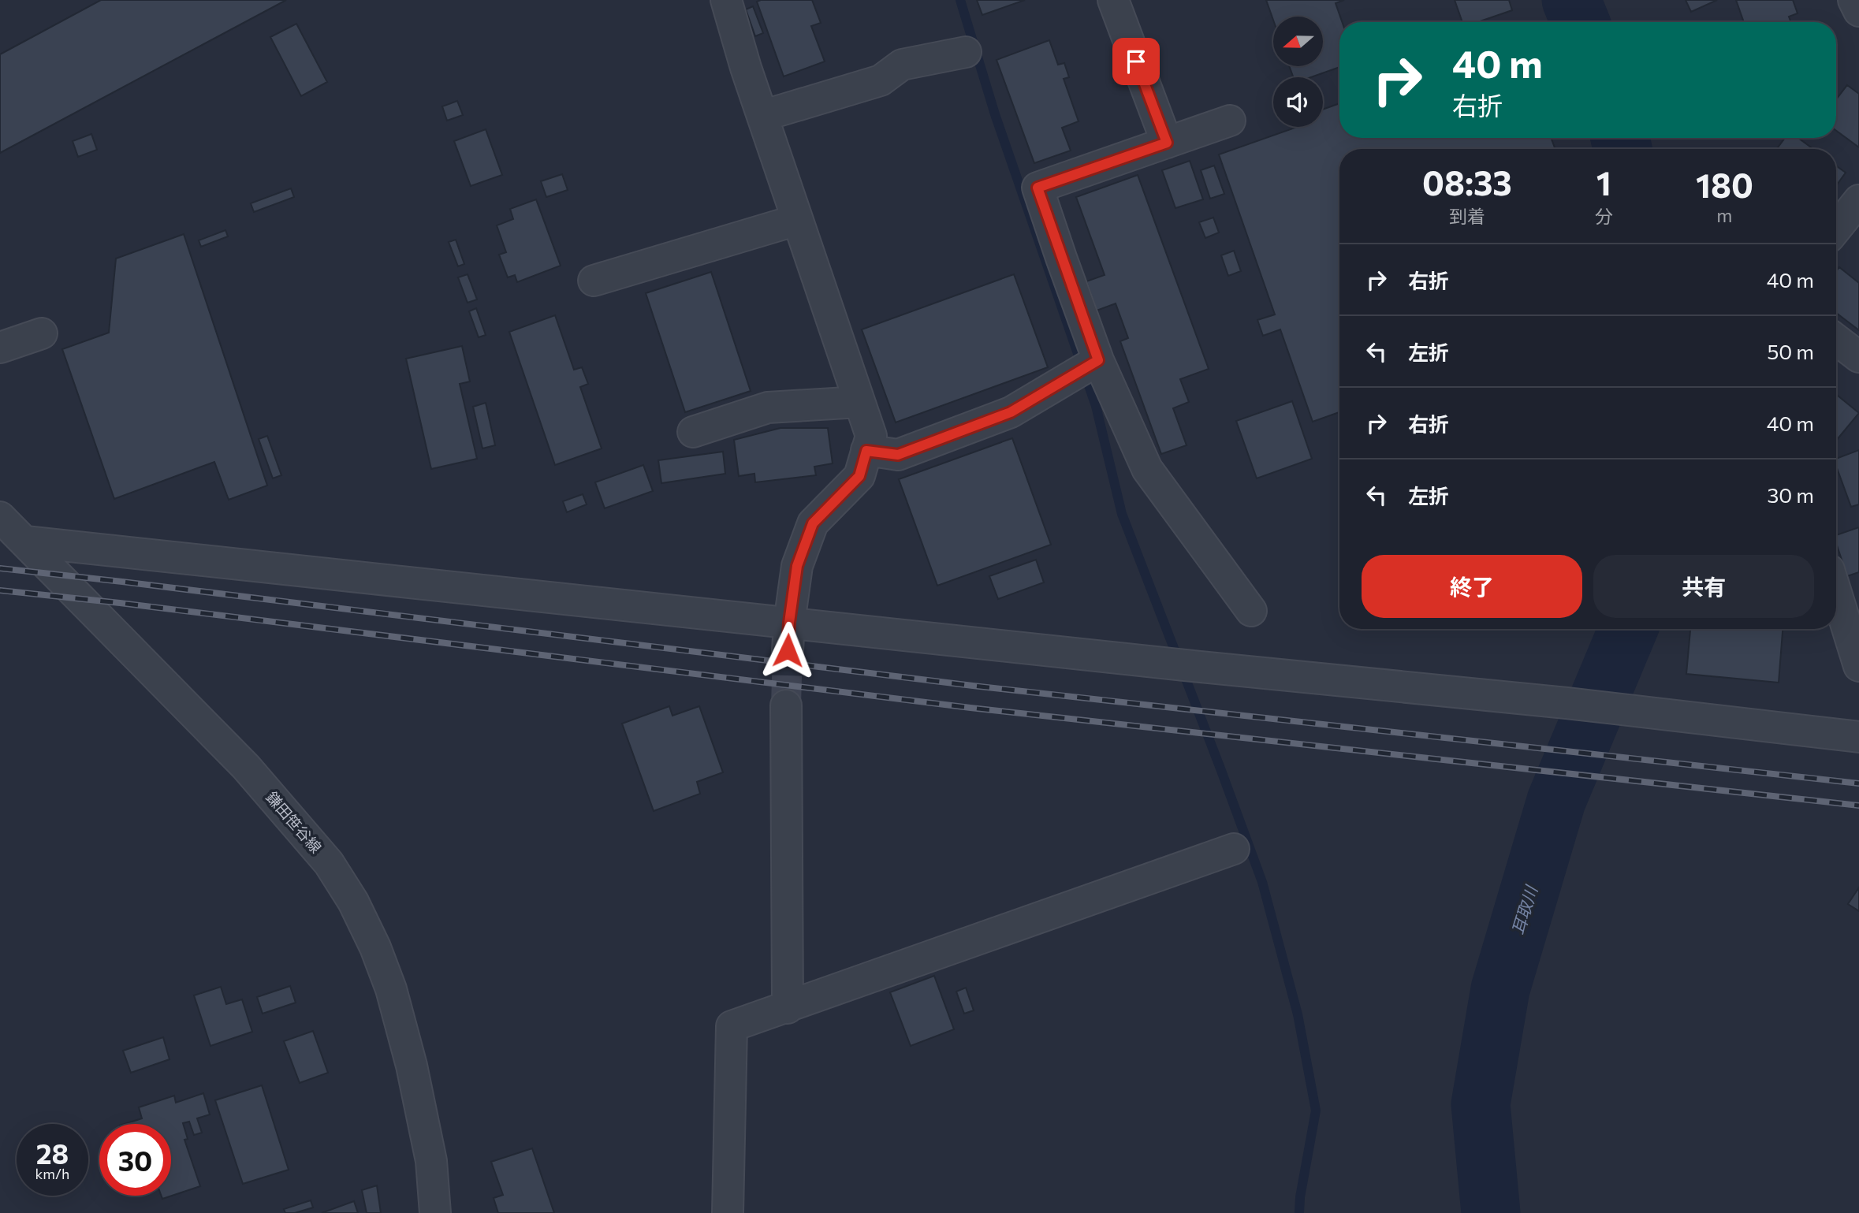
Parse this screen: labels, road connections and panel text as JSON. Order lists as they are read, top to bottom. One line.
{"streets":{"street":["鎌田笹谷線"]},"water":["耳取川"],"north":"left","page":{"turn":["40 m","右折"],"eta":["08:33","到着","1","分","180","m"],"list":[{"name":"右折","value":"40 m"},{"name":"左折","value":"50 m"},{"name":"右折","value":"40 m"},{"name":"左折","value":"30 m"}],"buttons":["終了","共有"],"speed":"28 km/h","limit":"30"}}
